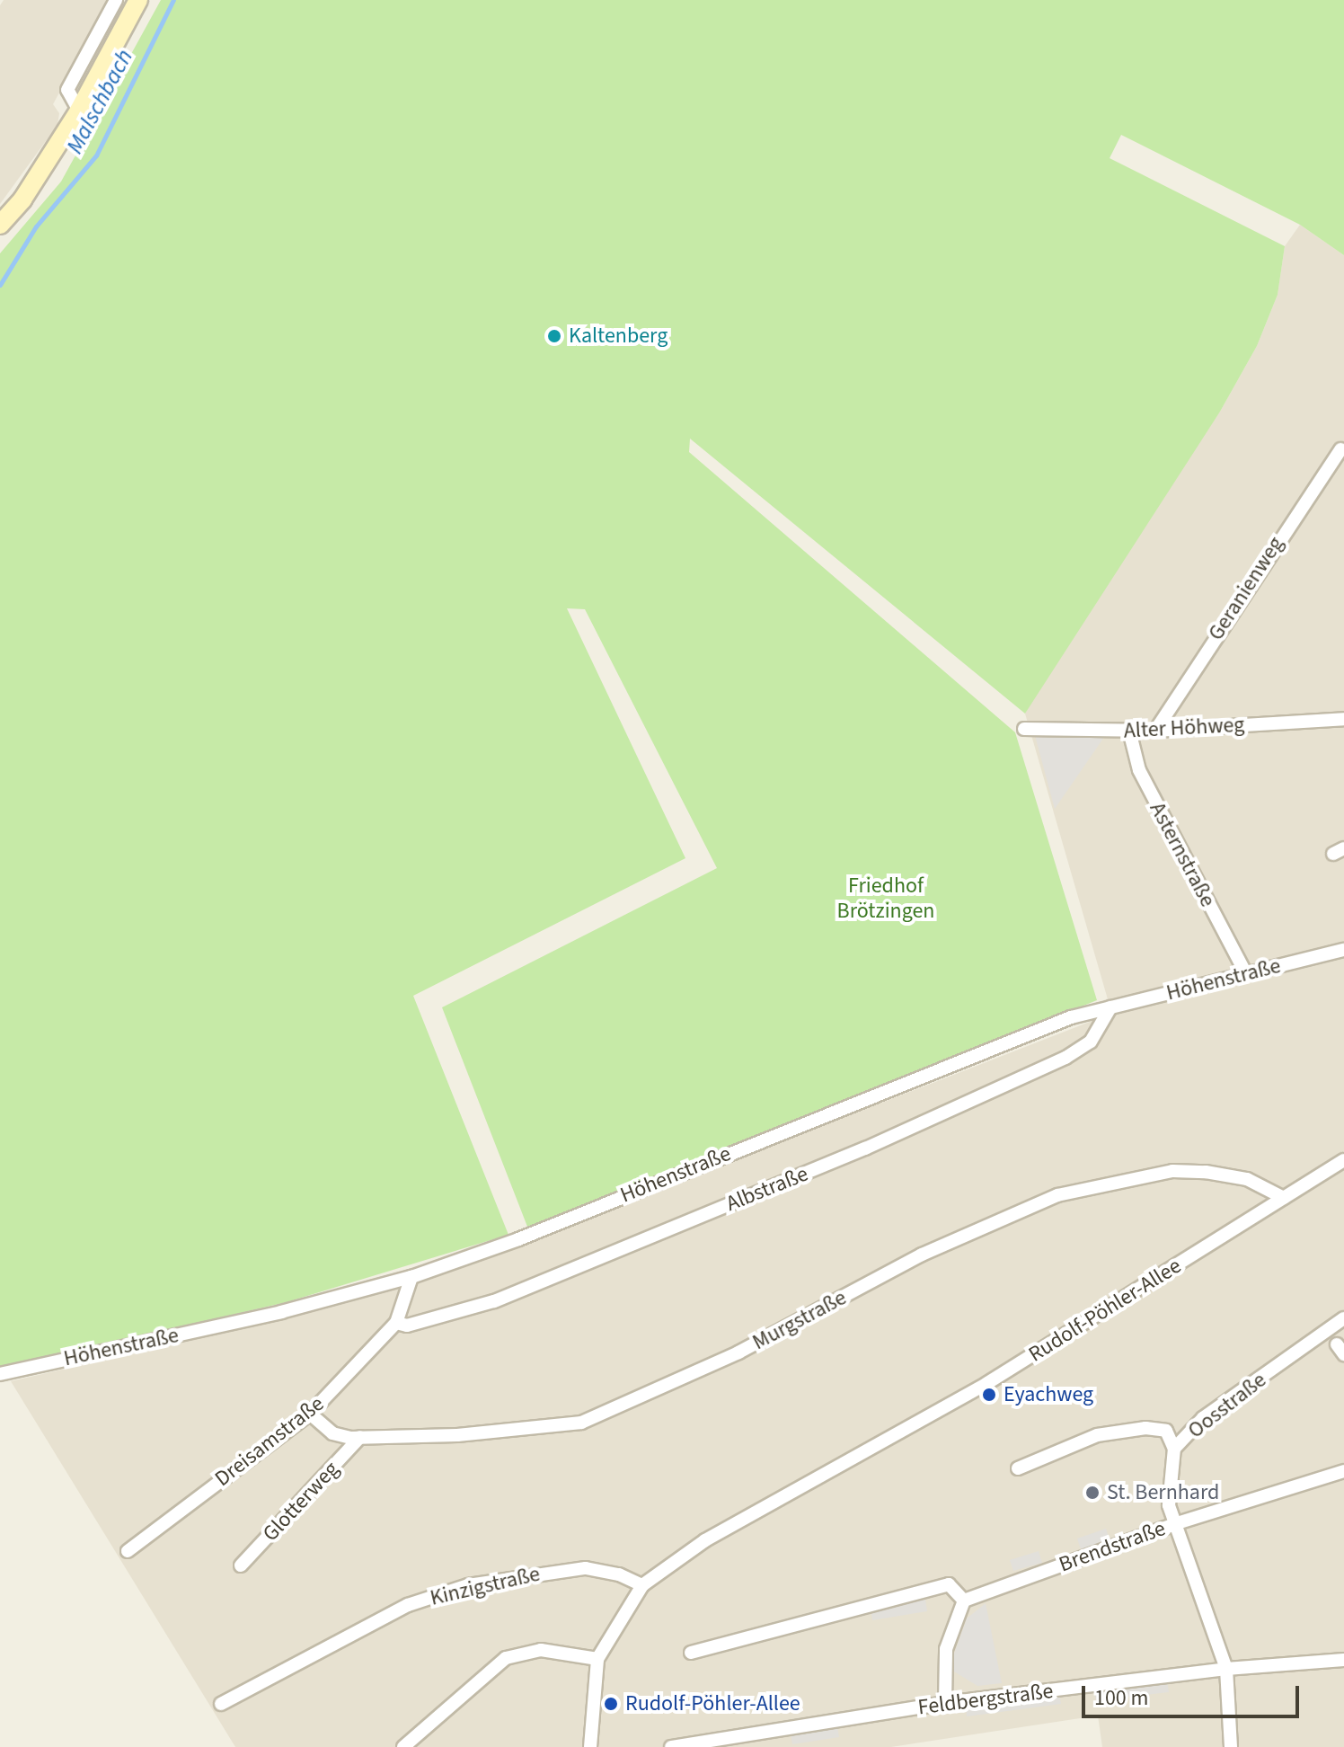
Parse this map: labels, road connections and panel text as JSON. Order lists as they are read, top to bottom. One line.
{"streets":{"street":["Geranienweg","Alter Höhweg","Asternstraße","Höhenstraße","Albstraße","Rudolf-Pöhler-Allee","Murgstraße","Oosstraße","Dreisamstraße","Glotterweg","Brendstraße","Kinzigstraße","Feldbergstraße"]},"crossings":[["Geranienweg","Alter Höhweg"],["Alter Höhweg","Asternstraße"],["Asternstraße","Höhenstraße"],["Höhenstraße","Albstraße"],["Höhenstraße","Dreisamstraße"],["Albstraße","Dreisamstraße"],["Rudolf-Pöhler-Allee","Murgstraße"],["Rudolf-Pöhler-Allee","Kinzigstraße"],["Murgstraße","Dreisamstraße"],["Murgstraße","Glotterweg"],["Oosstraße","Brendstraße"],["Oosstraße","Feldbergstraße"]],"water":["Malschbach"],"parks":["Friedhof Brötzingen"],"places":["Kaltenberg","Eyachweg","St. Bernhard","Rudolf-Pöhler-Allee"],"scale_bar":"100 m"}
